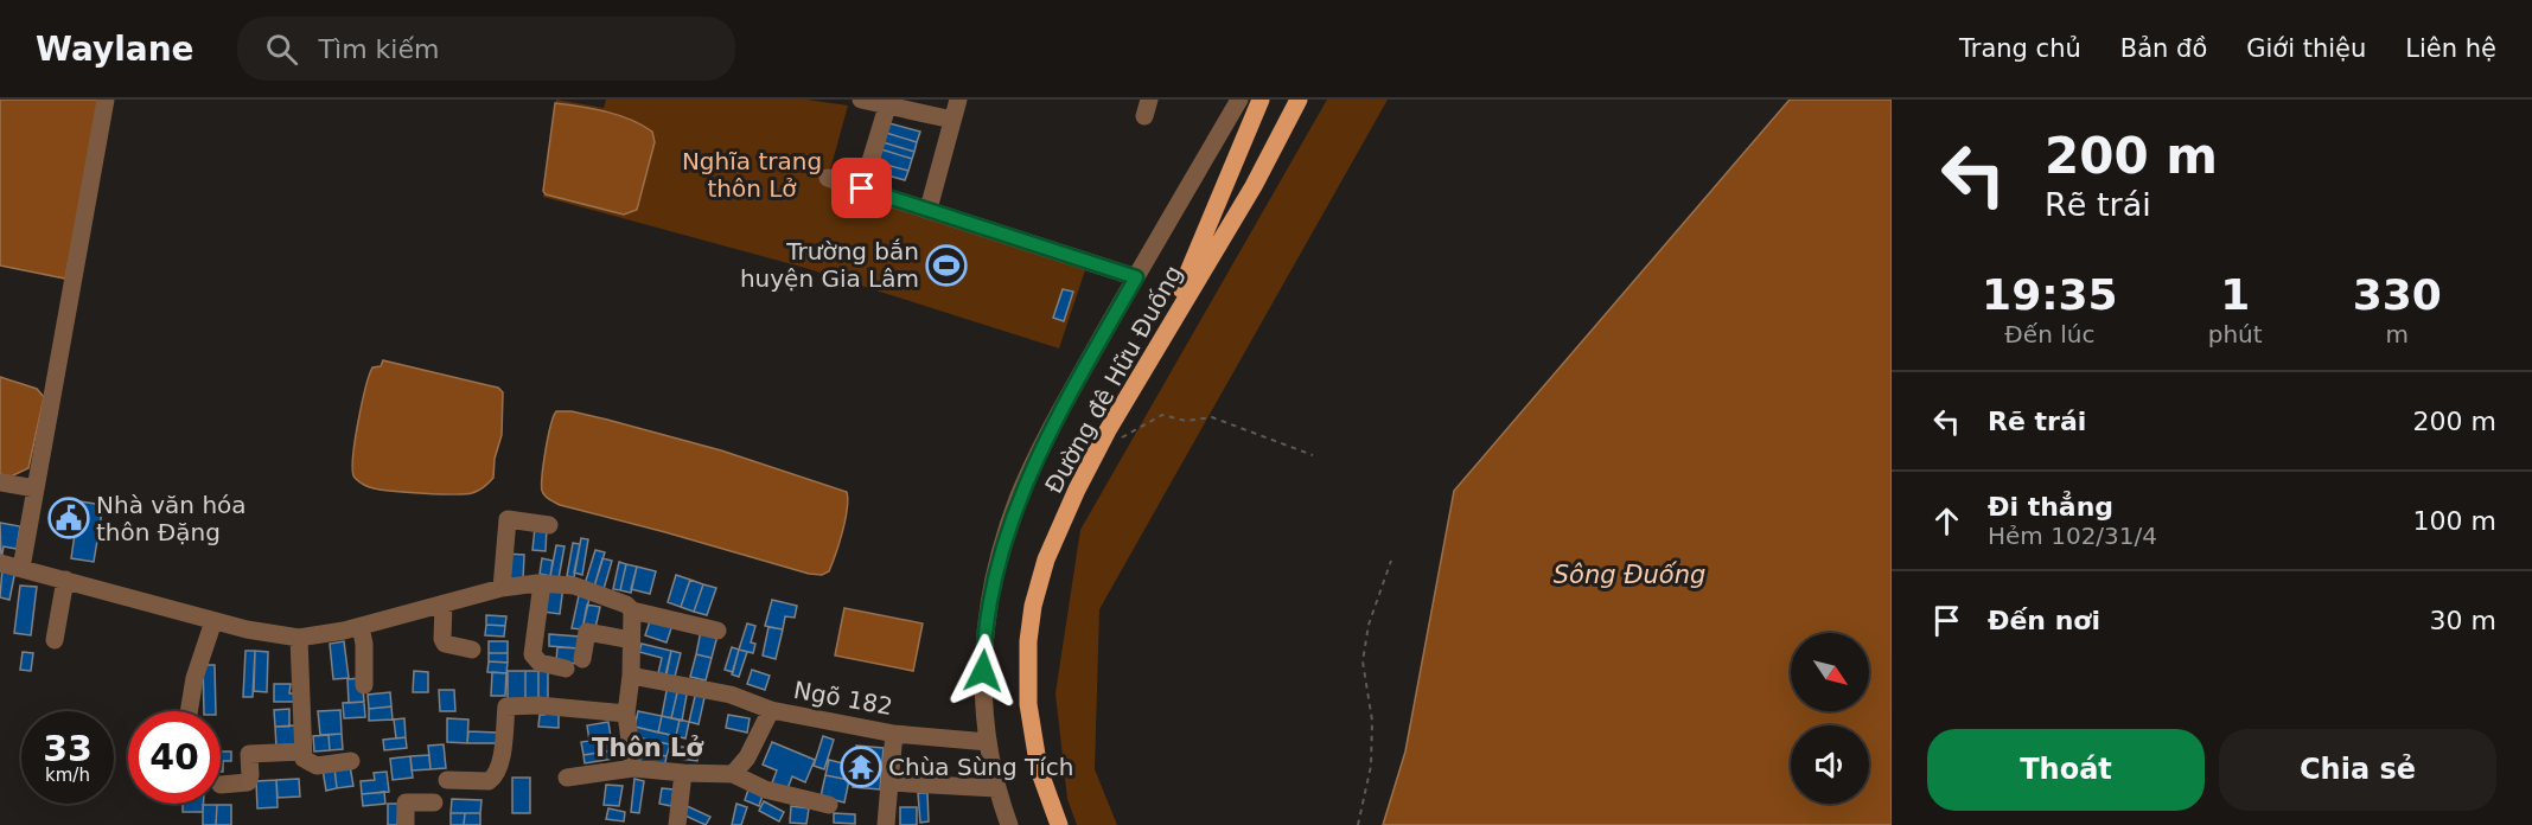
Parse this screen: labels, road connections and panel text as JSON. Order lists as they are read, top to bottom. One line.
{"streets":{"main road":["Đường đê Hữu Đuống"],"street":["Ngõ 182"]},"districts":["Thôn Lở"],"water":["Sông Đuống"],"parks":["Nghĩa trang thôn Lở"],"places":{"sports":["Trường bắn huyện Gia Lâm"],"public building":["Nhà văn hóa thôn Đặng"],"temple":["Chùa Sùng Tích"]},"north":"bottom right","page":{"header":"Waylane","search":"Tìm kiếm","nav":["Trang chủ","Bản đồ","Giới thiệu","Liên hệ"],"turn":["200 m","Rẽ trái"],"eta":["19:35","Đến lúc","1","phút","330","m"],"list":[{"name":"Rẽ trái","value":"200 m"},{"name":"Đi thẳng","note":"Hẻm 102/31/4","value":"100 m"},{"name":"Đến nơi","value":"30 m"}],"speed":"33 km/h","limit":"40","buttons":["Thoát","Chia sẻ"]}}
